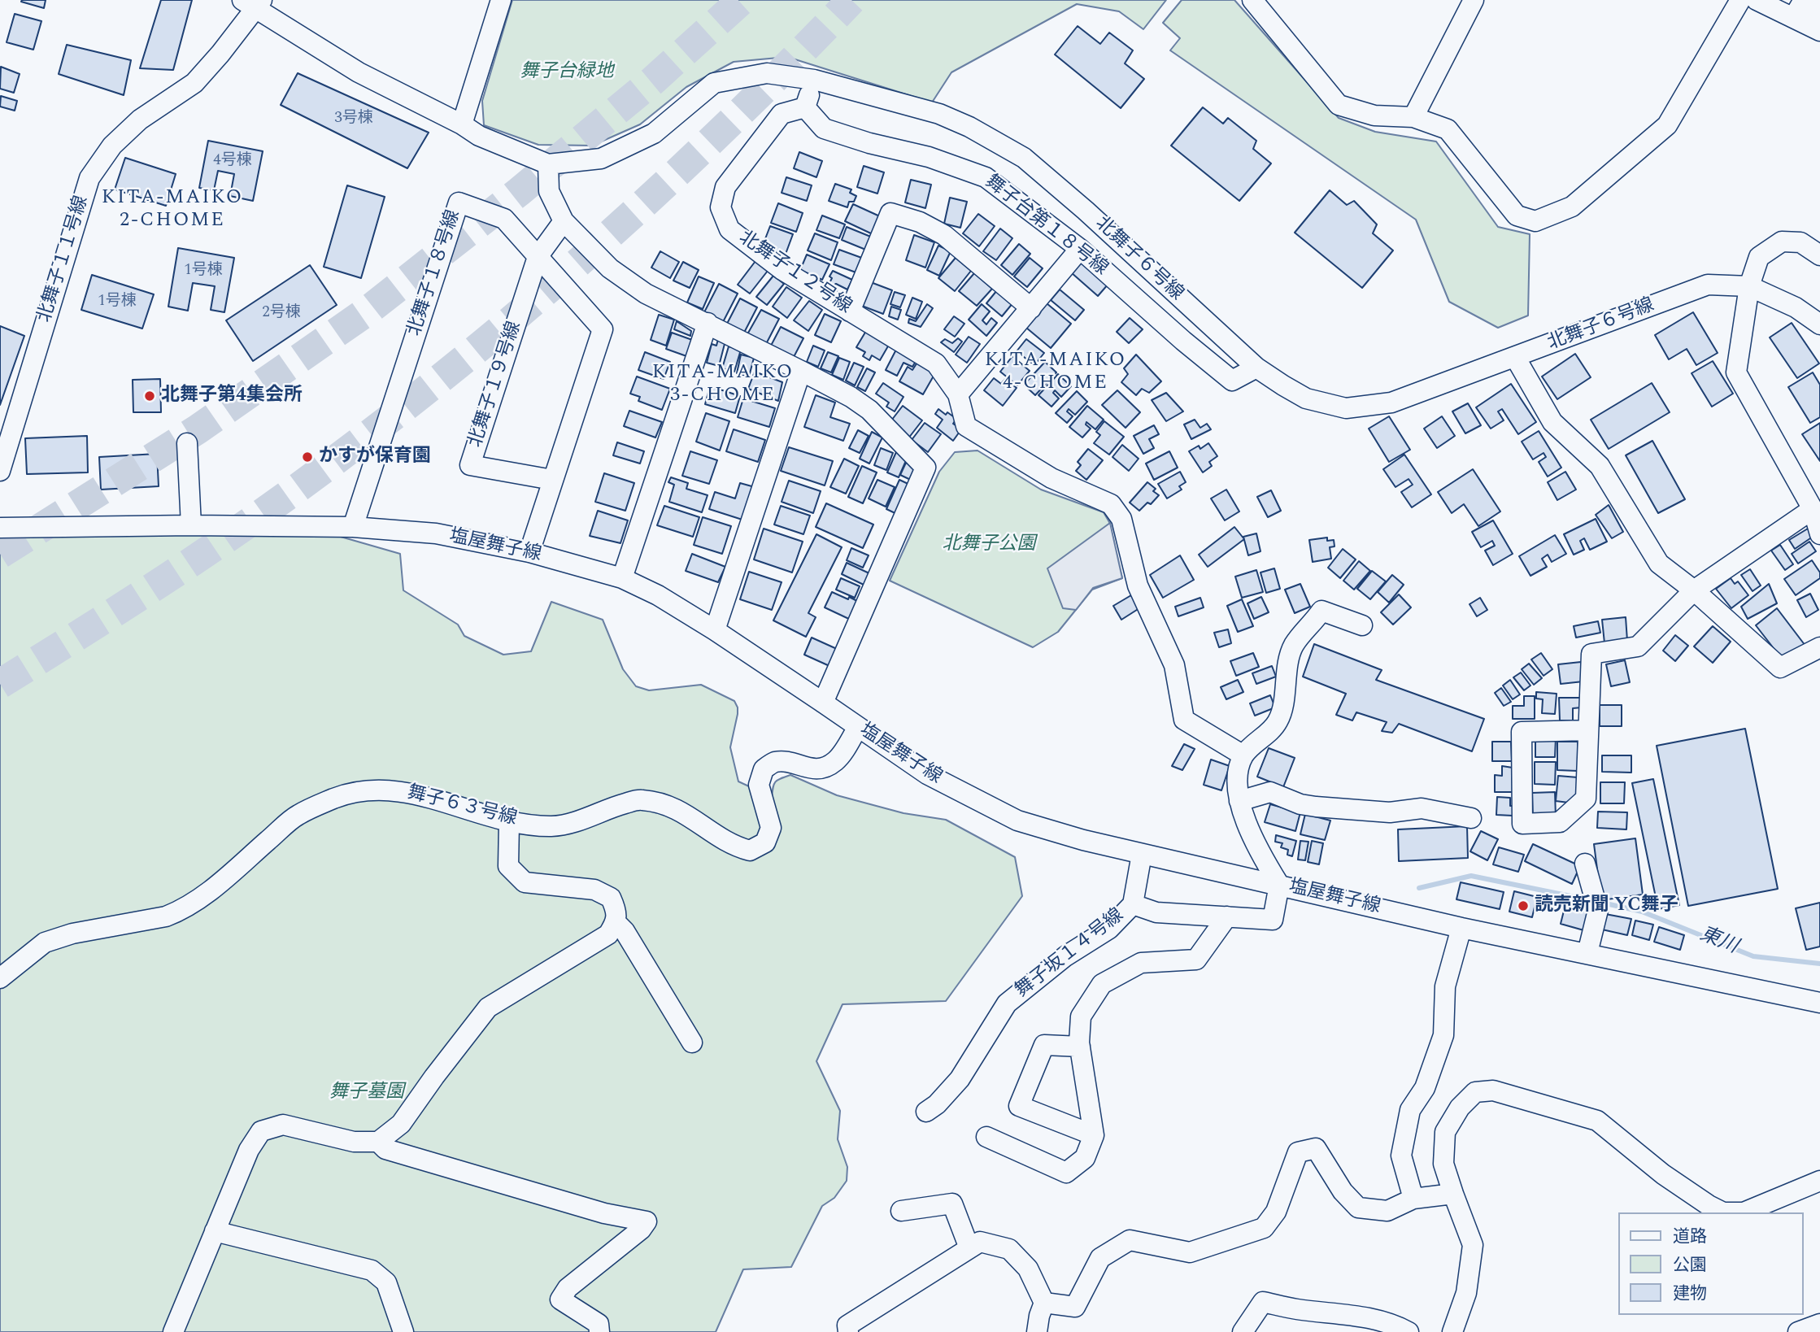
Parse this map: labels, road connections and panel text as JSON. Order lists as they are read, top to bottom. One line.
{"streets":{"street":["舞子台第１８号線","北舞子１１号線","北舞子６号線","北舞子１８号線","北舞子１２号線","北舞子１９号線","塩屋舞子線","舞子６３号線","舞子坂１４号線"]},"crossings":[["舞子台第１８号線","北舞子６号線"],["舞子台第１８号線","北舞子１２号線"],["北舞子１１号線","北舞子６号線"],["北舞子１８号線","北舞子１９号線"],["北舞子１８号線","塩屋舞子線"],["塩屋舞子線","舞子６３号線"]],"districts":["KITA-MAIKO 2-CHOME","KITA-MAIKO 4-CHOME","KITA-MAIKO 3-CHOME"],"water":["東川"],"parks":["舞子台緑地","北舞子公園","舞子墓園"],"places":["北舞子第4集会所","かすが保育園","読売新聞 YC舞子"],"house_numbers":["3号棟","4号棟","1号棟","1号棟","2号棟"],"legend":["道路","公園","建物"]}
